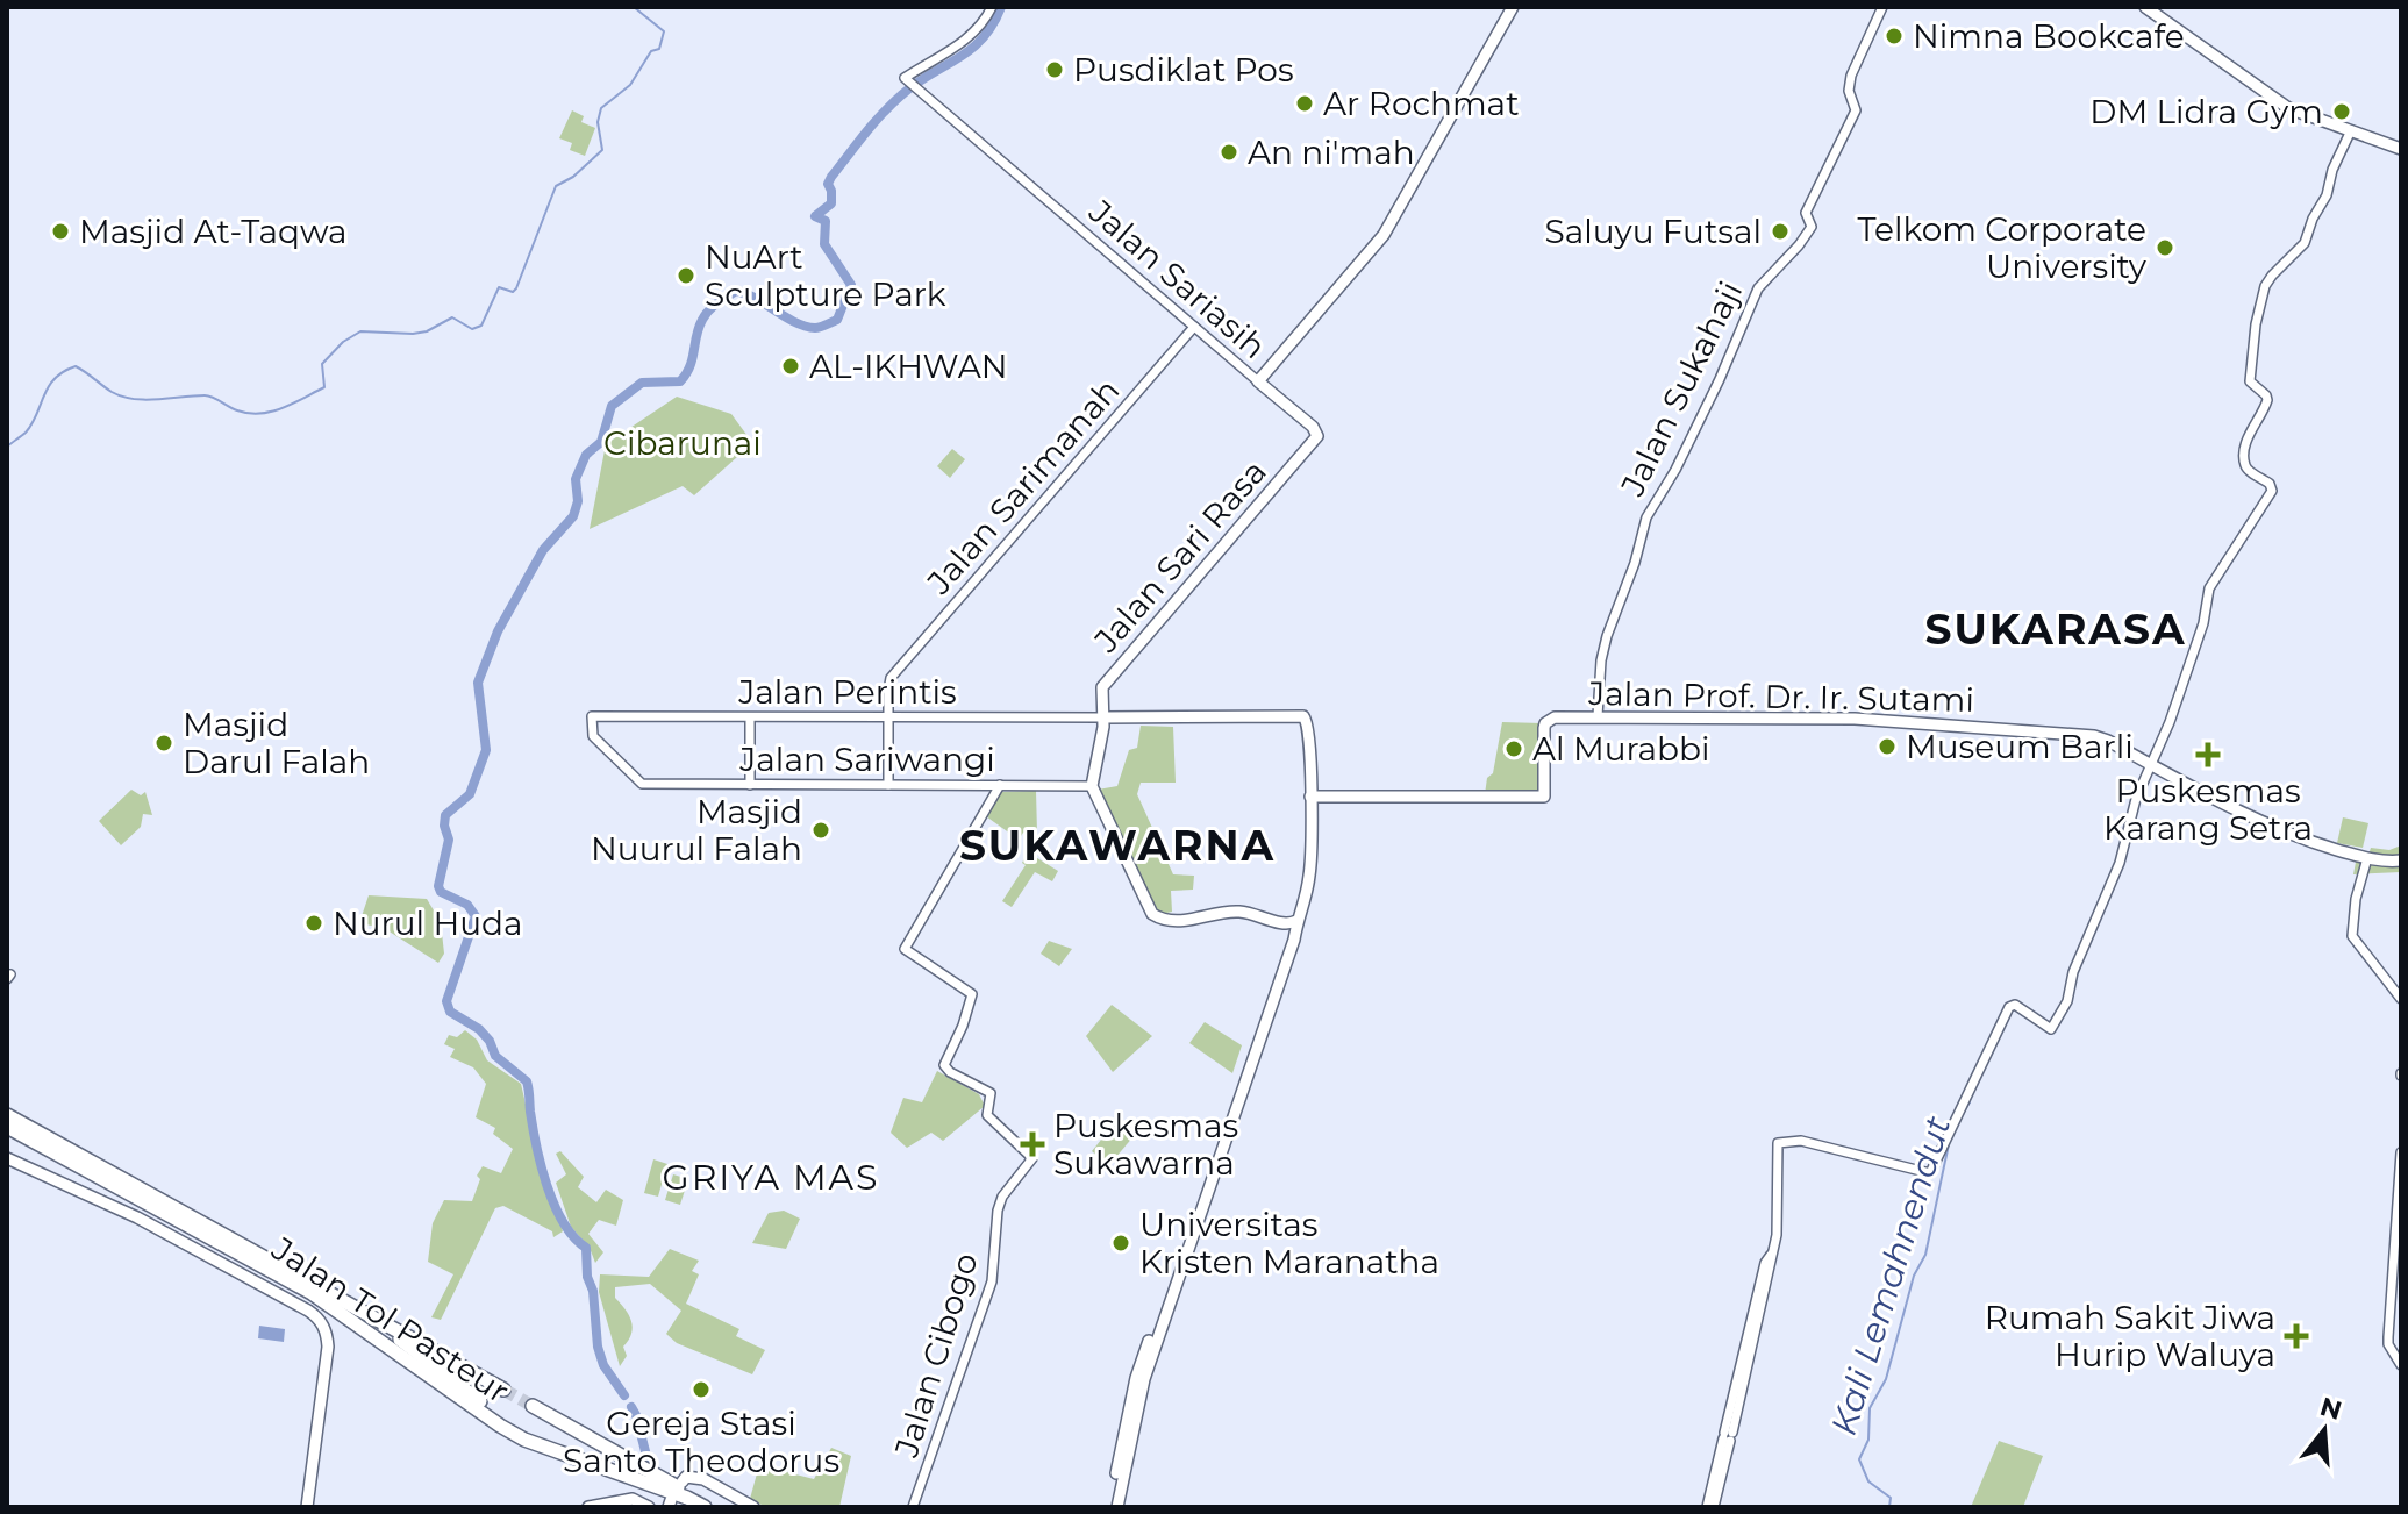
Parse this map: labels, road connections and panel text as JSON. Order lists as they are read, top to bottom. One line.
{"streets":{"highway":["Jalan Tol Pasteur"],"main road":["Jalan Sariasih","Jalan Sari Rasa","Jalan Prof. Dr. Ir. Sutami"],"street":["Jalan Sukahaji","Jalan Sarimanah","Jalan Perintis","Jalan Sariwangi","Jalan Cibogo"]},"crossings":[["Jalan Sariasih","Jalan Sarimanah"],["Jalan Sariasih","Jalan Sari Rasa"],["Jalan Sukahaji","Jalan Prof. Dr. Ir. Sutami"],["Jalan Sarimanah","Jalan Perintis"],["Jalan Sari Rasa","Jalan Perintis"],["Jalan Sari Rasa","Jalan Sariwangi"],["Jalan Perintis","Jalan Sariwangi"],["Jalan Sariwangi","Jalan Cibogo"]],"districts":["SUKARASA","SUKAWARNA","GRIYA MAS"],"water":["Kali Lemahnendut"],"parks":["Cibarunai"],"places":{"other":["Nimna Bookcafe","Pusdiklat Pos","Ar Rochmat","DM Lidra Gym","An ni'mah","Masjid At-Taqwa","Saluyu Futsal","Telkom Corporate University","NuArt Sculpture Park","AL-IKHWAN","Masjid Darul Falah","Museum Barli","Al Murabbi","Masjid Nuurul Falah","Nurul Huda","Universitas Kristen Maranatha","Gereja Stasi Santo Theodorus"],"health":["Puskesmas Karang Setra","Puskesmas Sukawarna","Rumah Sakit Jiwa Hurip Waluya"]},"north":"top"}
